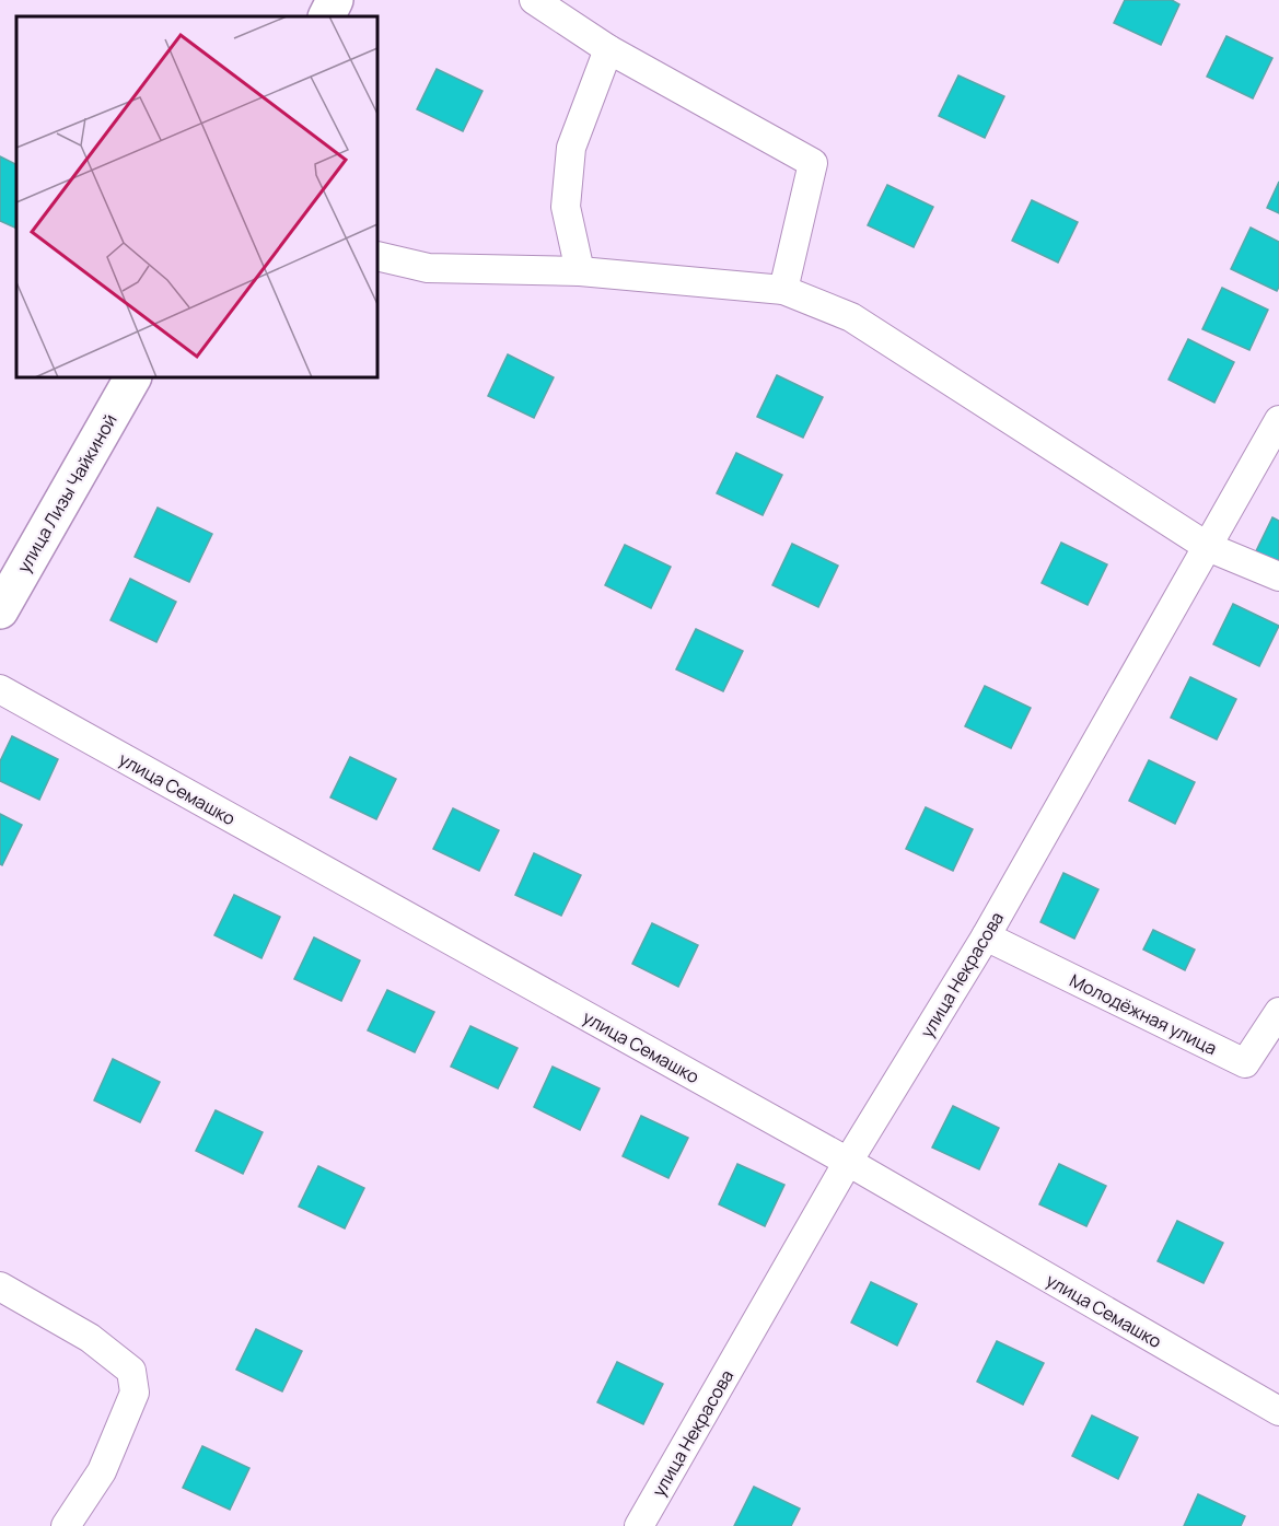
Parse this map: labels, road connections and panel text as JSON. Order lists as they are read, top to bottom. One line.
{"streets":{"street":["улица Лизы Чайкиной","улица Семашко","улица Некрасова","Молодёжная улица"]},"crossings":[["улица Семашко","улица Некрасова"],["улица Некрасова","Молодёжная улица"]]}
